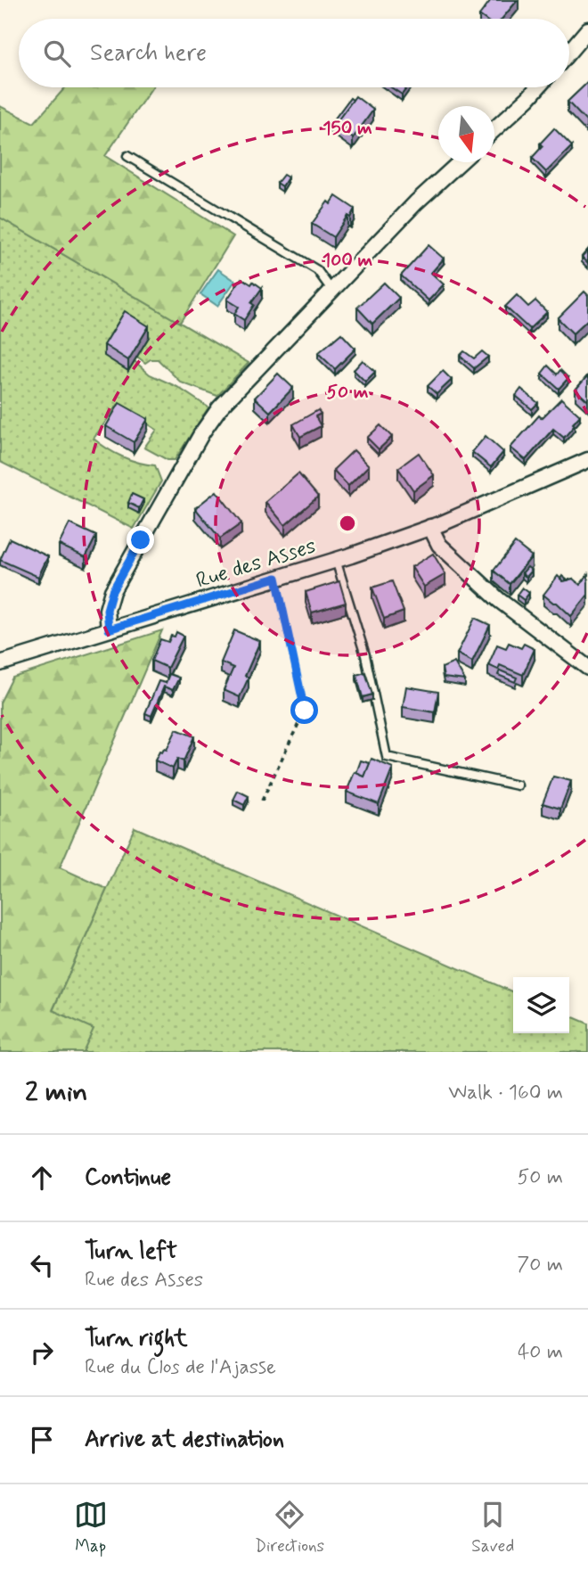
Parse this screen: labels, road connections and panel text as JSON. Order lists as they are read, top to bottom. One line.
{"streets":{"street":["Rue des Asses"]},"north":"bottom","page":{"search":"Search here","heading":["2 min","Walk · 160 m"],"list":[["Continue","50 m"],["Turn left","Rue des Asses","70 m"],["Turn right","Rue du Clos de l'Ajasse","40 m"],"Arrive at destination"],"nav":["Map","Directions","Saved"]},"rings":["150 m","100 m","50 m"]}
